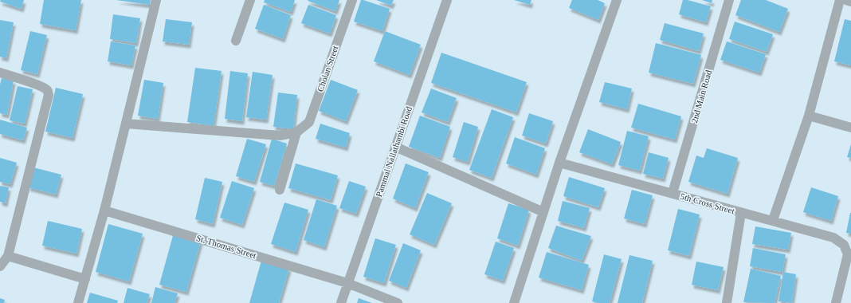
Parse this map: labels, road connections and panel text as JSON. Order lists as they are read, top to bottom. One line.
{"streets":{"street":["Cholan Street","2nd Main Road","Pammal Nallathambi Road","5th Cross Street","St. Thomas Street"]},"crossings":[["2nd Main Road","5th Cross Street"],["Pammal Nallathambi Road","St. Thomas Street"]]}
